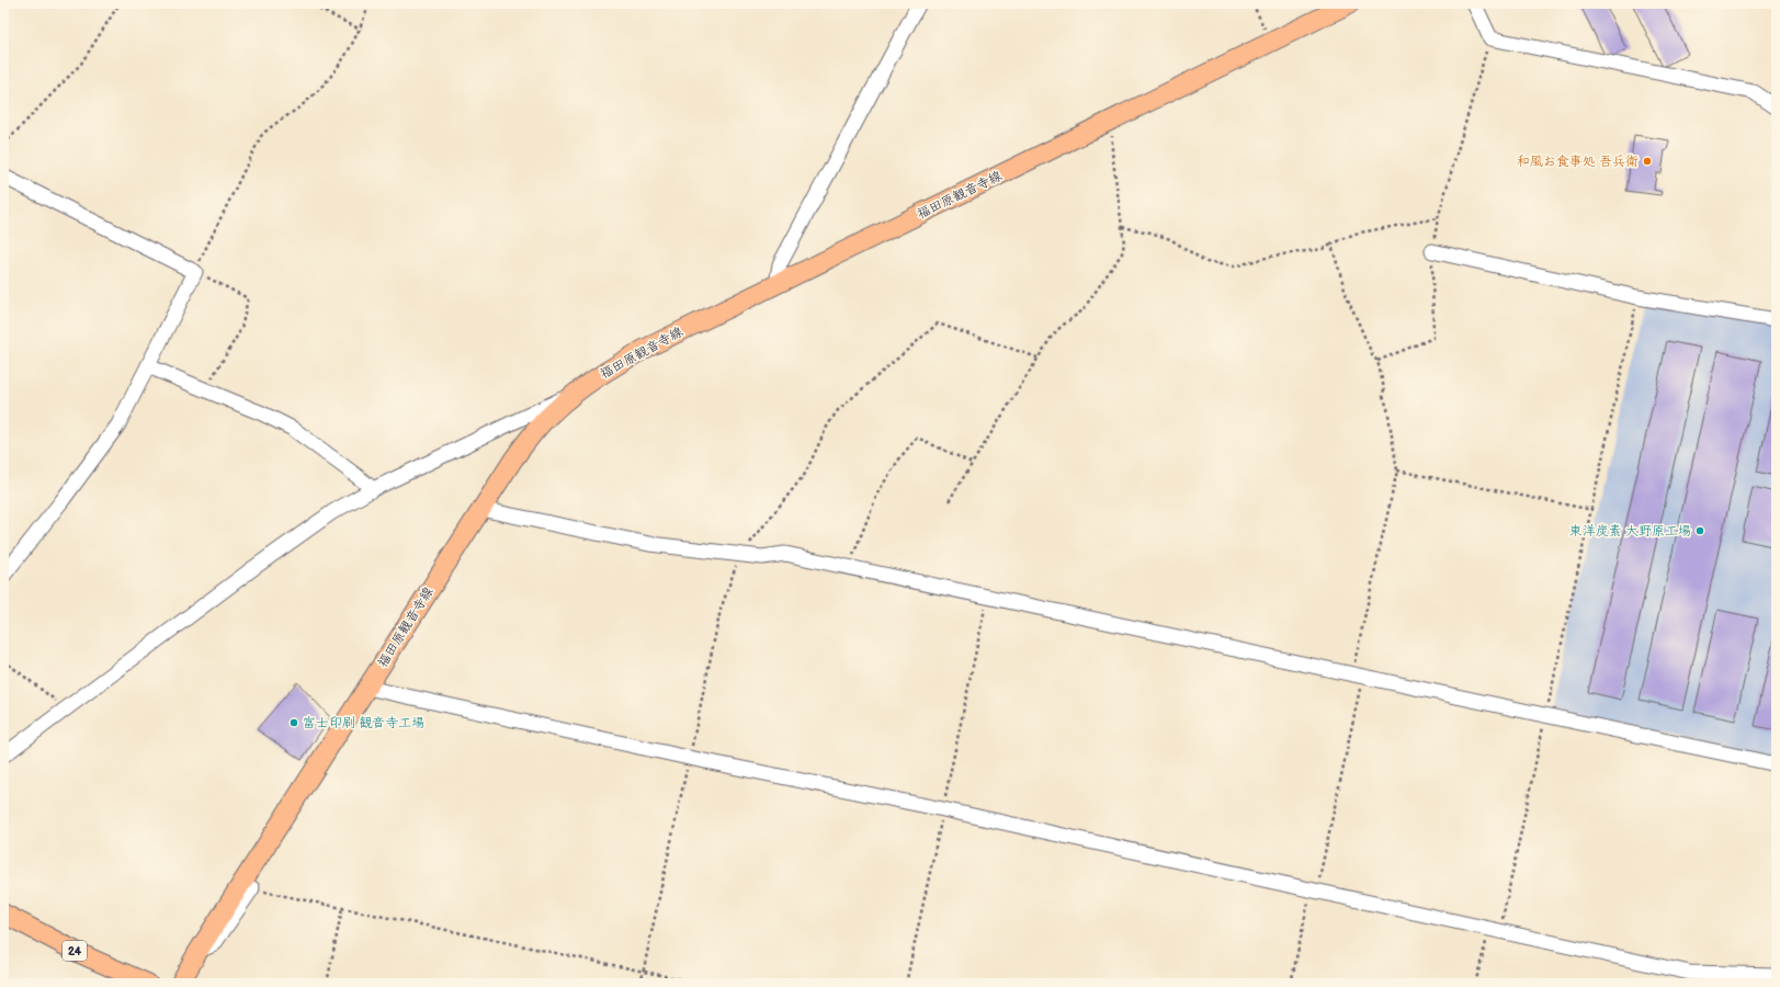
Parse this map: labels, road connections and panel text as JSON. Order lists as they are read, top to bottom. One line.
{"streets":{"main road":["福田原観音寺線","24"]},"places":["和風お食事処 吾兵衛","東洋炭素 大野原工場","富士印刷 観音寺工場"]}
